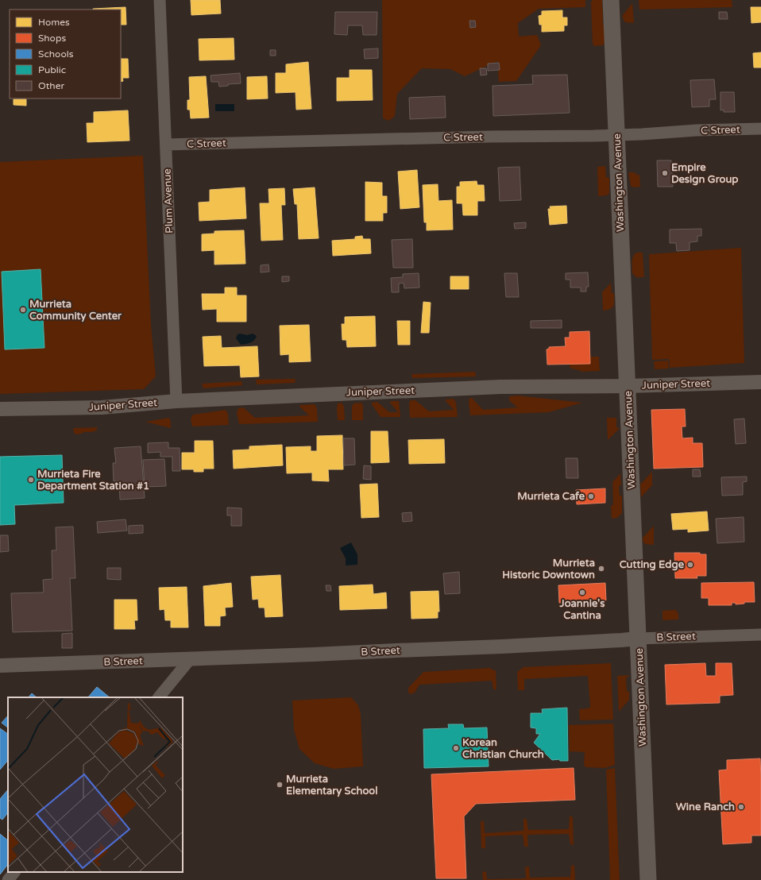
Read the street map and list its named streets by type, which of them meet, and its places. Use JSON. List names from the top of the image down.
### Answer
{
  "streets": {
    "main road": ["Washington Avenue"],
    "street": [
      "C Street",
      "Plum Avenue",
      "Juniper Street",
      "B Street"
    ]
  },
  "crossings": [
    ["C Street", "Washington Avenue"],
    ["C Street", "Plum Avenue"],
    ["Washington Avenue", "Juniper Street"],
    ["Washington Avenue", "B Street"],
    ["Plum Avenue", "Juniper Street"]
  ],
  "places": [
    "Empire Design Group",
    "Murrieta Community Center",
    "Murrieta Fire Department Station #1",
    "Murrieta Cafe",
    "Cutting Edge",
    "Murrieta Historic Downtown",
    "Joannie's Cantina",
    "Korean Christian Church",
    "Murrieta Elementary School",
    "Wine Ranch"
  ],
  "legend": [
    "Homes",
    "Shops",
    "Schools",
    "Public",
    "Other"
  ]
}
